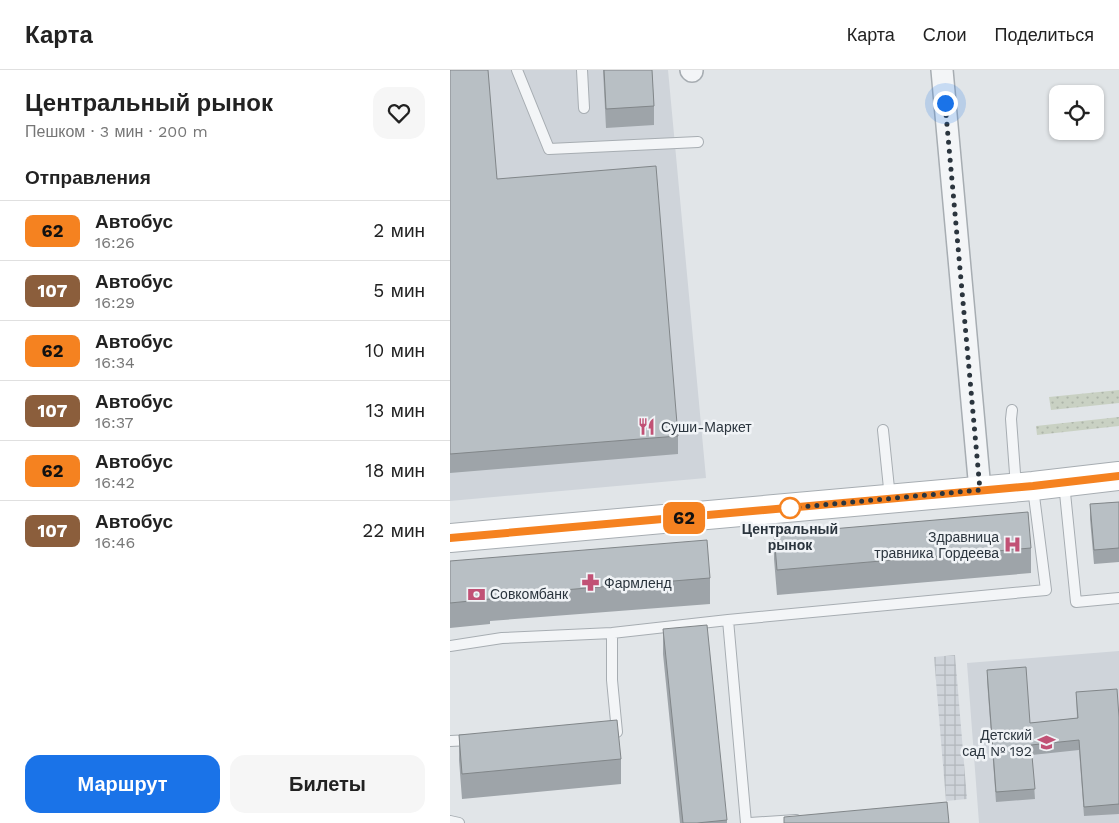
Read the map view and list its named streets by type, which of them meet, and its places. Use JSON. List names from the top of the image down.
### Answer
{
  "places": {
    "restaurant": ["Суши-Маркет"],
    "other": ["Центральный рынок"],
    "hospital": ["Здравница травника Гордеева"],
    "pharmacy": ["Фармленд"],
    "bank": ["Совкомбанк"],
    "school or university": ["Детский сад № 192"]
  },
  "lines": ["bus line 62"],
  "page": {
    "header": "Карта",
    "nav": ["Карта", "Слои", "Поделиться"],
    "heading": [
      ["Центральный рынок", "Пешком · 3 мин · 200 m"],
      "Отправления"
    ],
    "on_map": "62",
    "list": [
      {
        "mark": "62",
        "name": "Автобус",
        "note": "16:26",
        "value": "2 мин"
      },
      {
        "mark": "107",
        "name": "Автобус",
        "note": "16:29",
        "value": "5 мин"
      },
      {
        "mark": "62",
        "name": "Автобус",
        "note": "16:34",
        "value": "10 мин"
      },
      {
        "mark": "107",
        "name": "Автобус",
        "note": "16:37",
        "value": "13 мин"
      },
      {
        "mark": "62",
        "name": "Автобус",
        "note": "16:42",
        "value": "18 мин"
      },
      {
        "mark": "107",
        "name": "Автобус",
        "note": "16:46",
        "value": "22 мин"
      }
    ],
    "buttons": ["Маршрут", "Билеты"]
  }
}
